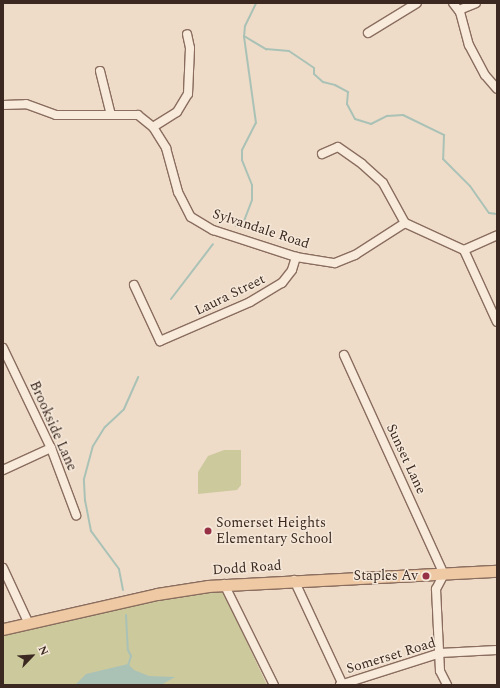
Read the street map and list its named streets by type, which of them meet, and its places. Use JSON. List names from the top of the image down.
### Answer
{
  "streets": {
    "main road": ["Dodd Road"],
    "street": [
      "Sylvandale Road",
      "Laura Street",
      "Brookside Lane",
      "Sunset Lane",
      "Somerset Road"
    ]
  },
  "crossings": [
    ["Sylvandale Road", "Laura Street"],
    ["Sunset Lane", "Dodd Road"]
  ],
  "places": ["Somerset Heights Elementary School", "Staples Av"],
  "north": "top right"
}
